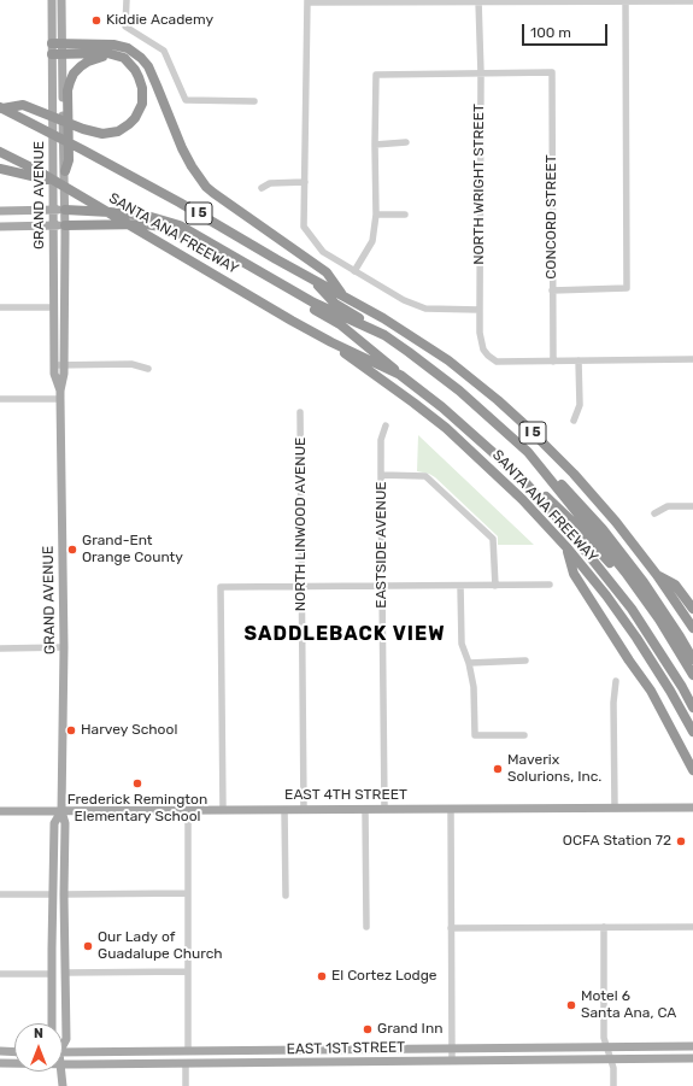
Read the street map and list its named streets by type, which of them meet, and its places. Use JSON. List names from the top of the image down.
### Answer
{
  "streets": {
    "highway": ["I 5", "SANTA ANA FREEWAY"],
    "main road": ["GRAND AVENUE", "EAST 4TH STREET", "EAST 1ST STREET"],
    "street": [
      "NORTH WRIGHT STREET",
      "CONCORD STREET",
      "NORTH LINWOOD AVENUE",
      "EASTSIDE AVENUE"
    ]
  },
  "crossings": [
    ["NORTH WRIGHT STREET", "CONCORD STREET"],
    ["GRAND AVENUE", "EAST 4TH STREET"],
    ["I 5", "SANTA ANA FREEWAY"],
    ["NORTH LINWOOD AVENUE", "EAST 4TH STREET"],
    ["EASTSIDE AVENUE", "EAST 4TH STREET"]
  ],
  "districts": ["SADDLEBACK VIEW"],
  "places": [
    "Kiddie Academy",
    "Grand-Ent Orange County",
    "Harvey School",
    "Maverix Solurions, Inc.",
    "Frederick Remington Elementary School",
    "OCFA Station 72",
    "Our Lady of Guadalupe Church",
    "El Cortez Lodge",
    "Motel 6 Santa Ana, CA",
    "Grand Inn"
  ],
  "scale_bar": "100 m",
  "north": "top"
}
